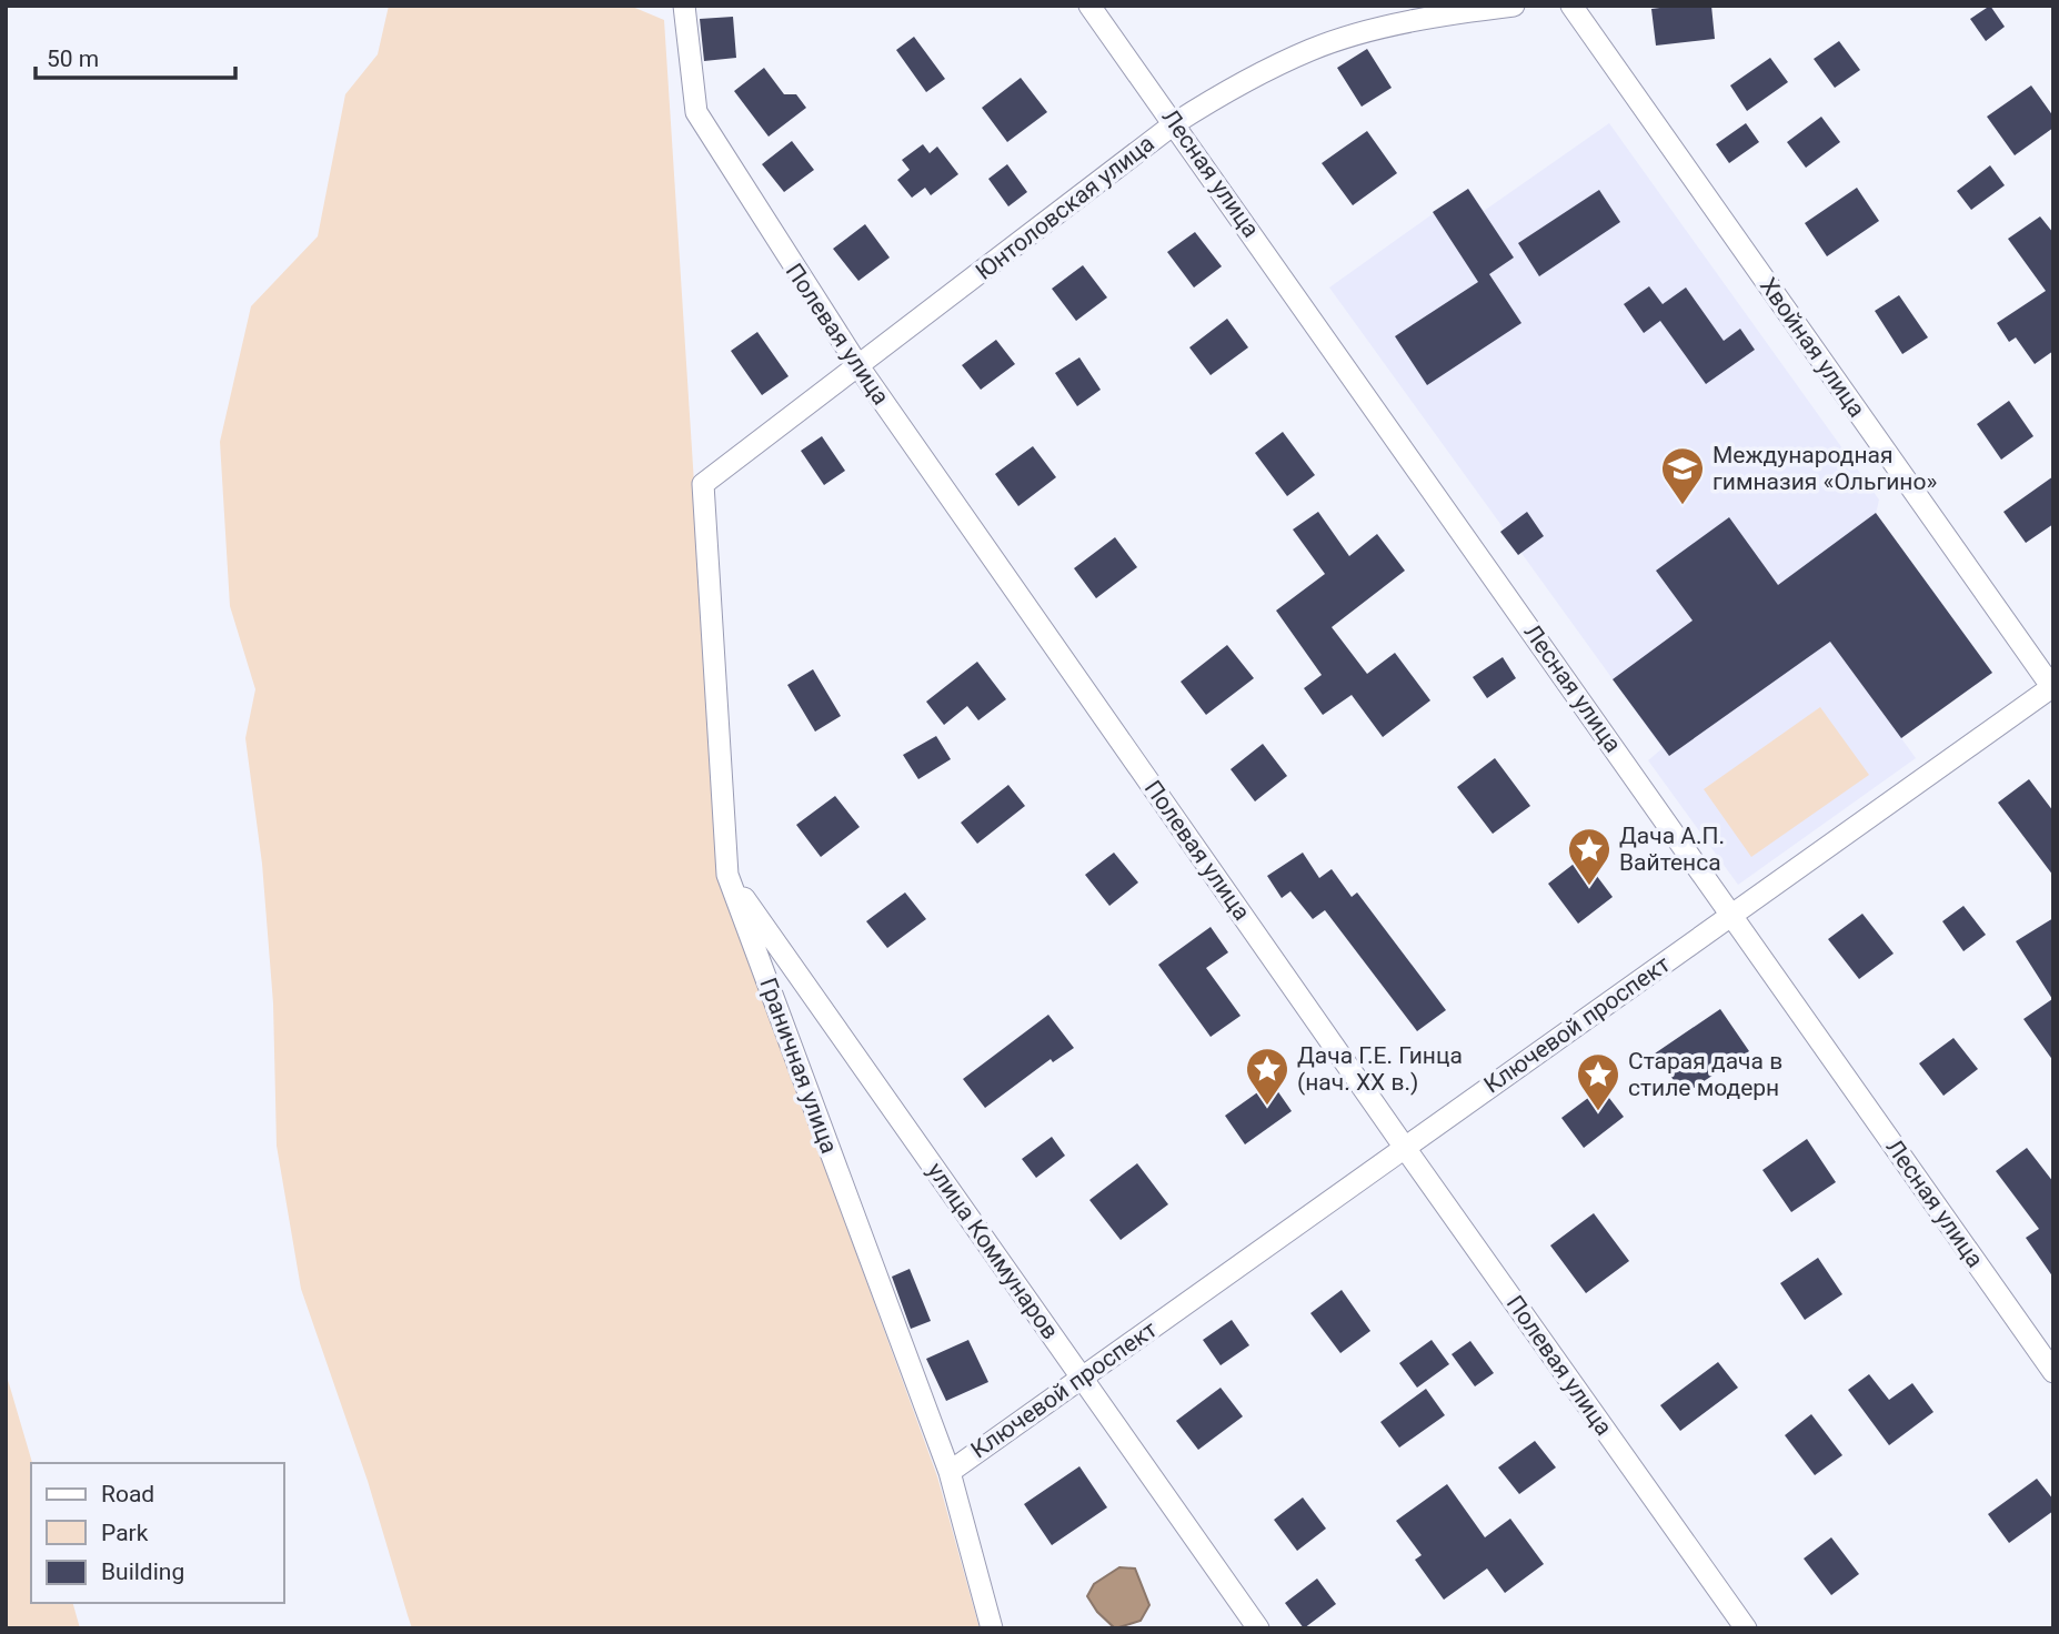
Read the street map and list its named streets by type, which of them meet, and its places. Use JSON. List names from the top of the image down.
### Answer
{
  "streets": {
    "street": [
      "Лесная улица",
      "Юнтоловская улица",
      "Полевая улица",
      "Хвойная улица",
      "Ключевой проспект",
      "Граничная улица",
      "улица Коммунаров"
    ]
  },
  "crossings": [
    ["Лесная улица", "Юнтоловская улица"],
    ["Лесная улица", "Ключевой проспект"],
    ["Юнтоловская улица", "Полевая улица"],
    ["Юнтоловская улица", "Граничная улица"],
    ["Полевая улица", "Ключевой проспект"],
    ["Хвойная улица", "Ключевой проспект"],
    ["Ключевой проспект", "Граничная улица"],
    ["Ключевой проспект", "улица Коммунаров"],
    ["Граничная улица", "улица Коммунаров"]
  ],
  "places": {
    "school or university": ["Международная гимназия «Ольгино»"],
    "place": ["Дача А.П. Вайтенса", "Дача Г.Е. Гинца (нач. XX в.)", "Старая дача в стиле модерн"]
  },
  "legend": ["Road", "Park", "Building"],
  "scale_bar": "50 m"
}
